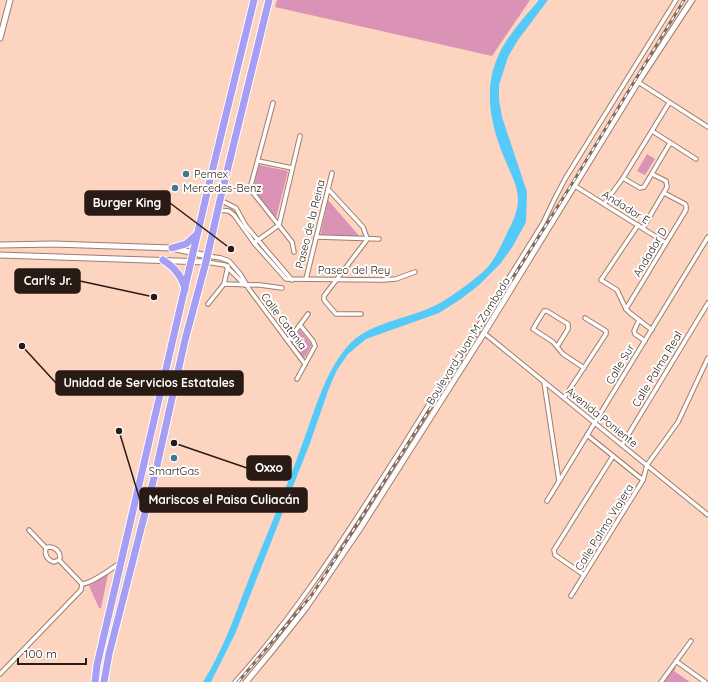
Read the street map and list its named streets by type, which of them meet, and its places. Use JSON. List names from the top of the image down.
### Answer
{
  "streets": {
    "street": [
      "Andador E",
      "Paseo de la Reina",
      "Andador D",
      "Paseo del Rey",
      "Calle Catania",
      "Boulevard Juan M. Zambada",
      "Calle Sur",
      "Calle Palma Real",
      "Avenida Poniente",
      "Calle Palma Viajera"
    ]
  },
  "crossings": [
    ["Andador E", "Andador D"],
    ["Andador E", "Boulevard Juan M. Zambada"],
    ["Paseo de la Reina", "Paseo del Rey"],
    ["Boulevard Juan M. Zambada", "Avenida Poniente"],
    ["Calle Sur", "Avenida Poniente"],
    ["Calle Palma Real", "Avenida Poniente"],
    ["Avenida Poniente", "Calle Palma Viajera"]
  ],
  "places": [
    "Pemex",
    "Mercedes-Benz",
    "Burger King",
    "Carl's Jr.",
    "Unidad de Servicios Estatales",
    "Mariscos el Paisa Culiacán",
    "Oxxo",
    "SmartGas"
  ],
  "scale_bar": "100 m"
}
